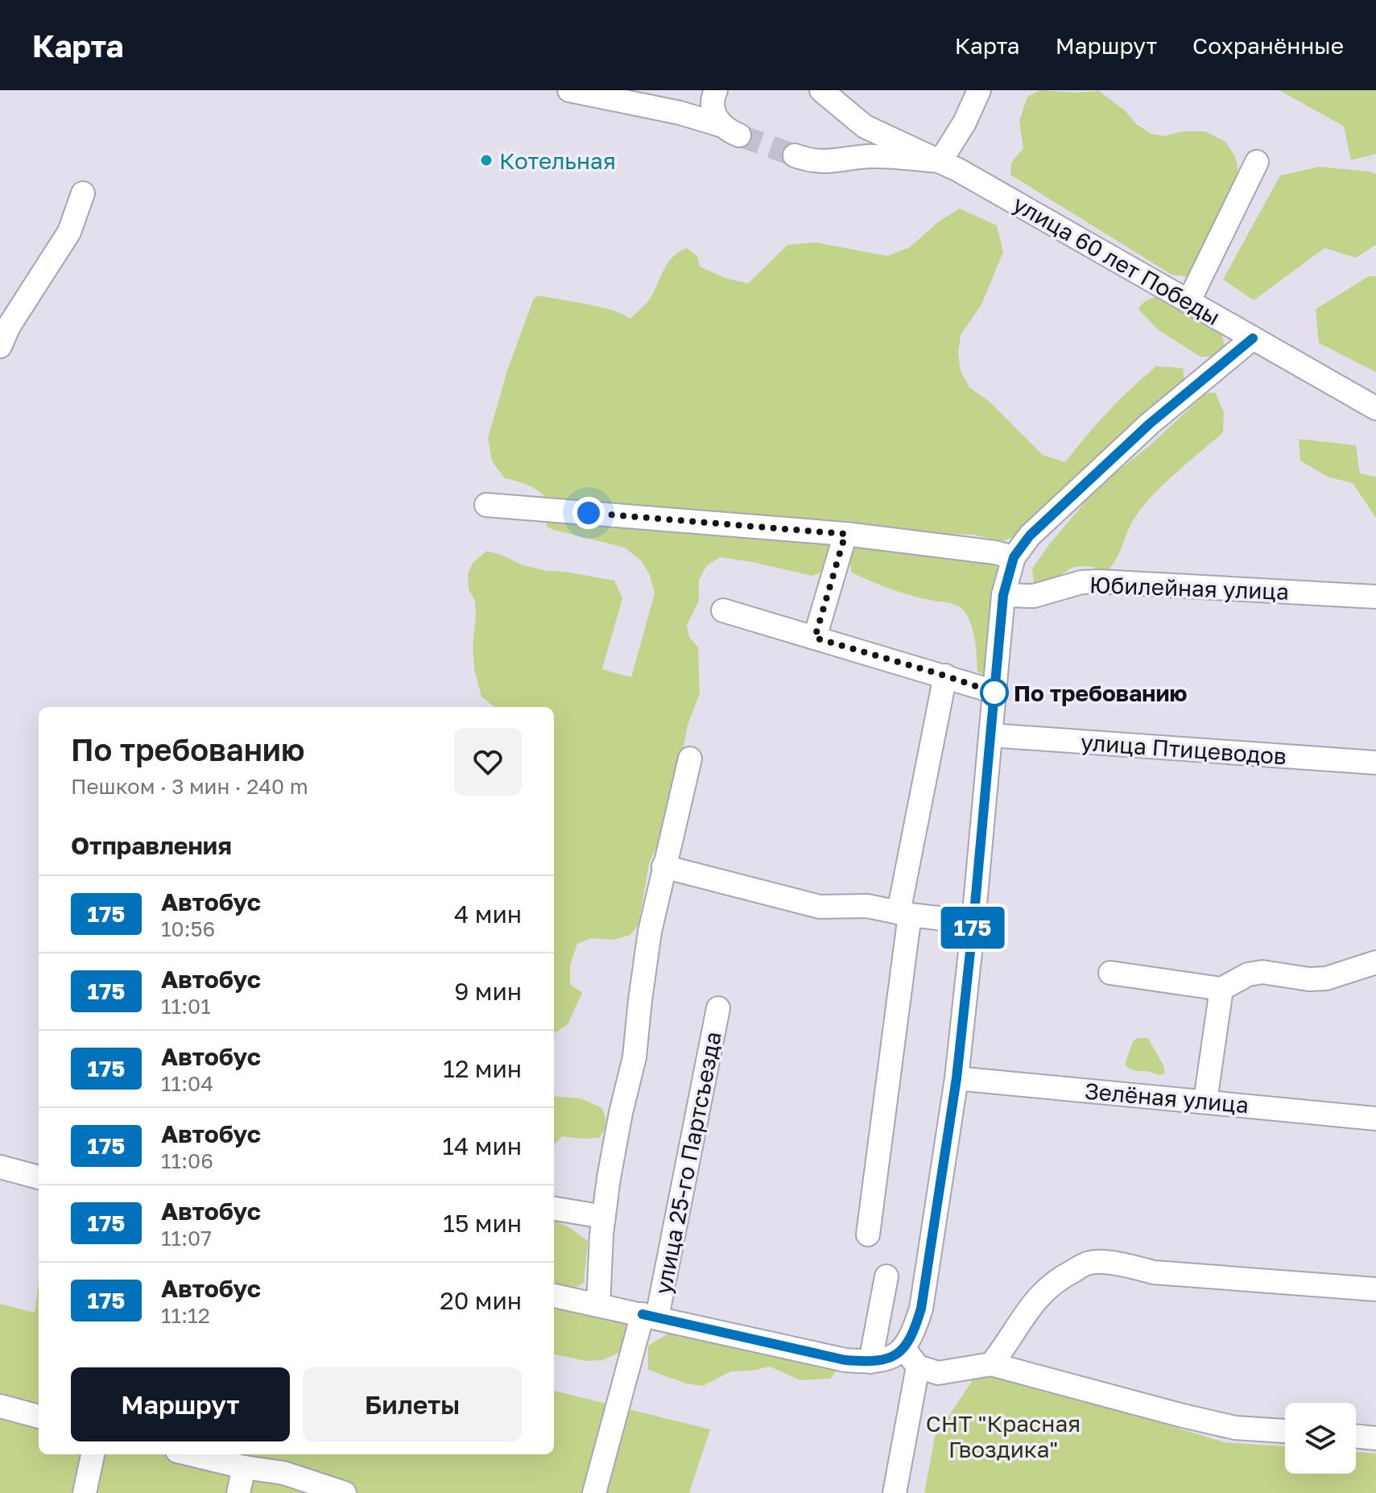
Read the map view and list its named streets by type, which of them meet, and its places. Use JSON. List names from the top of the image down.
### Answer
{
  "streets": {
    "street": [
      "улица 60 лет Победы",
      "Юбилейная улица",
      "улица Птицеводов",
      "Зелёная улица",
      "улица 25-го Партсъезда"
    ]
  },
  "parks": ["СНТ \"Красная Гвоздика\""],
  "places": ["Котельная", "По требованию"],
  "lines": ["bus line 175"],
  "page": {
    "header": "Карта",
    "nav": ["Карта", "Маршрут", "Сохранённые"],
    "on_map": "175",
    "heading": [
      ["По требованию", "Пешком · 3 мин · 240 m"],
      "Отправления"
    ],
    "list": [
      {
        "mark": "175",
        "name": "Автобус",
        "note": "10:56",
        "value": "4 мин"
      },
      {
        "mark": "175",
        "name": "Автобус",
        "note": "11:01",
        "value": "9 мин"
      },
      {
        "mark": "175",
        "name": "Автобус",
        "note": "11:04",
        "value": "12 мин"
      },
      {
        "mark": "175",
        "name": "Автобус",
        "note": "11:06",
        "value": "14 мин"
      },
      {
        "mark": "175",
        "name": "Автобус",
        "note": "11:07",
        "value": "15 мин"
      },
      {
        "mark": "175",
        "name": "Автобус",
        "note": "11:12",
        "value": "20 мин"
      }
    ],
    "buttons": ["Маршрут", "Билеты"]
  }
}
